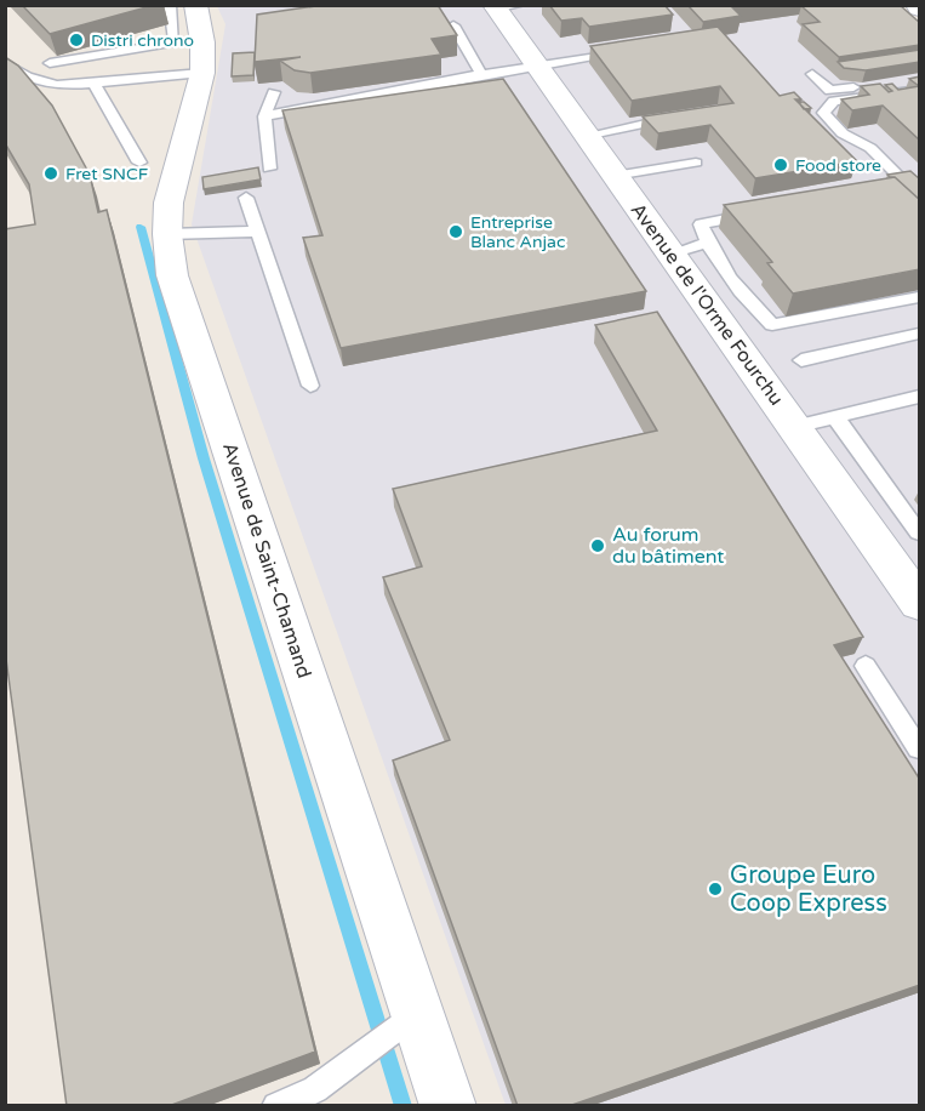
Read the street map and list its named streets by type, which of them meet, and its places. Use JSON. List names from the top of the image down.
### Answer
{
  "streets": {
    "street": ["Avenue de l'Orme Fourchu", "Avenue de Saint-Chamand"]
  },
  "places": [
    "Distri chrono",
    "Food store",
    "Fret SNCF",
    "Entreprise Blanc Anjac",
    "Au forum du bâtiment",
    "Groupe Euro Coop Express"
  ]
}
